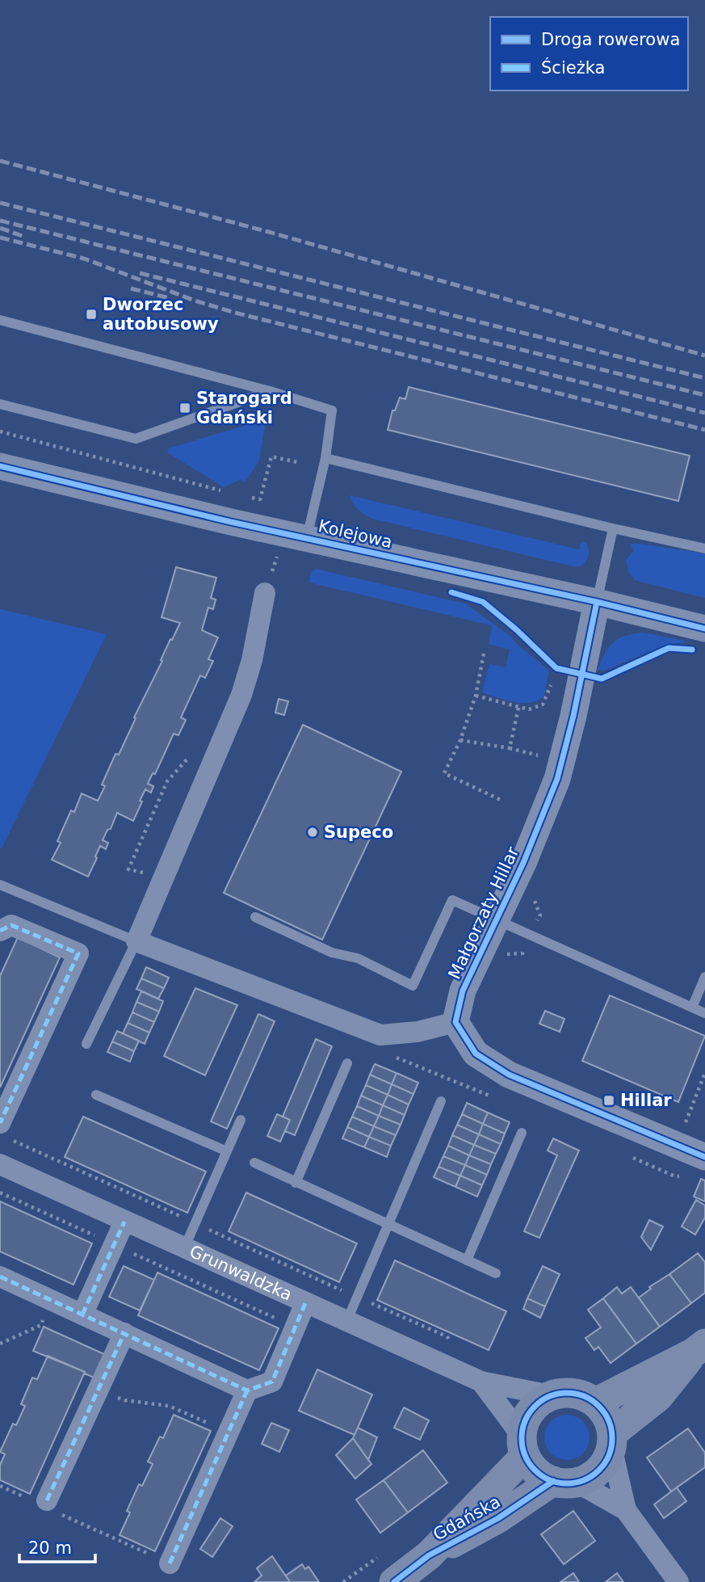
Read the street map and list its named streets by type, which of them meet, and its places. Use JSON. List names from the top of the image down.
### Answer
{
  "streets": {
    "main road": ["Gdańska"],
    "street": ["Kolejowa", "Małgorzaty Hillar", "Grunwaldzka"]
  },
  "crossings": [
    ["Kolejowa", "Małgorzaty Hillar"],
    ["Grunwaldzka", "Gdańska"]
  ],
  "places": {
    "transit": ["Dworzec autobusowy", "Starogard Gdański", "Hillar"],
    "other": ["Supeco"]
  },
  "legend": ["Droga rowerowa", "Ścieżka"],
  "scale_bar": "20 m"
}
